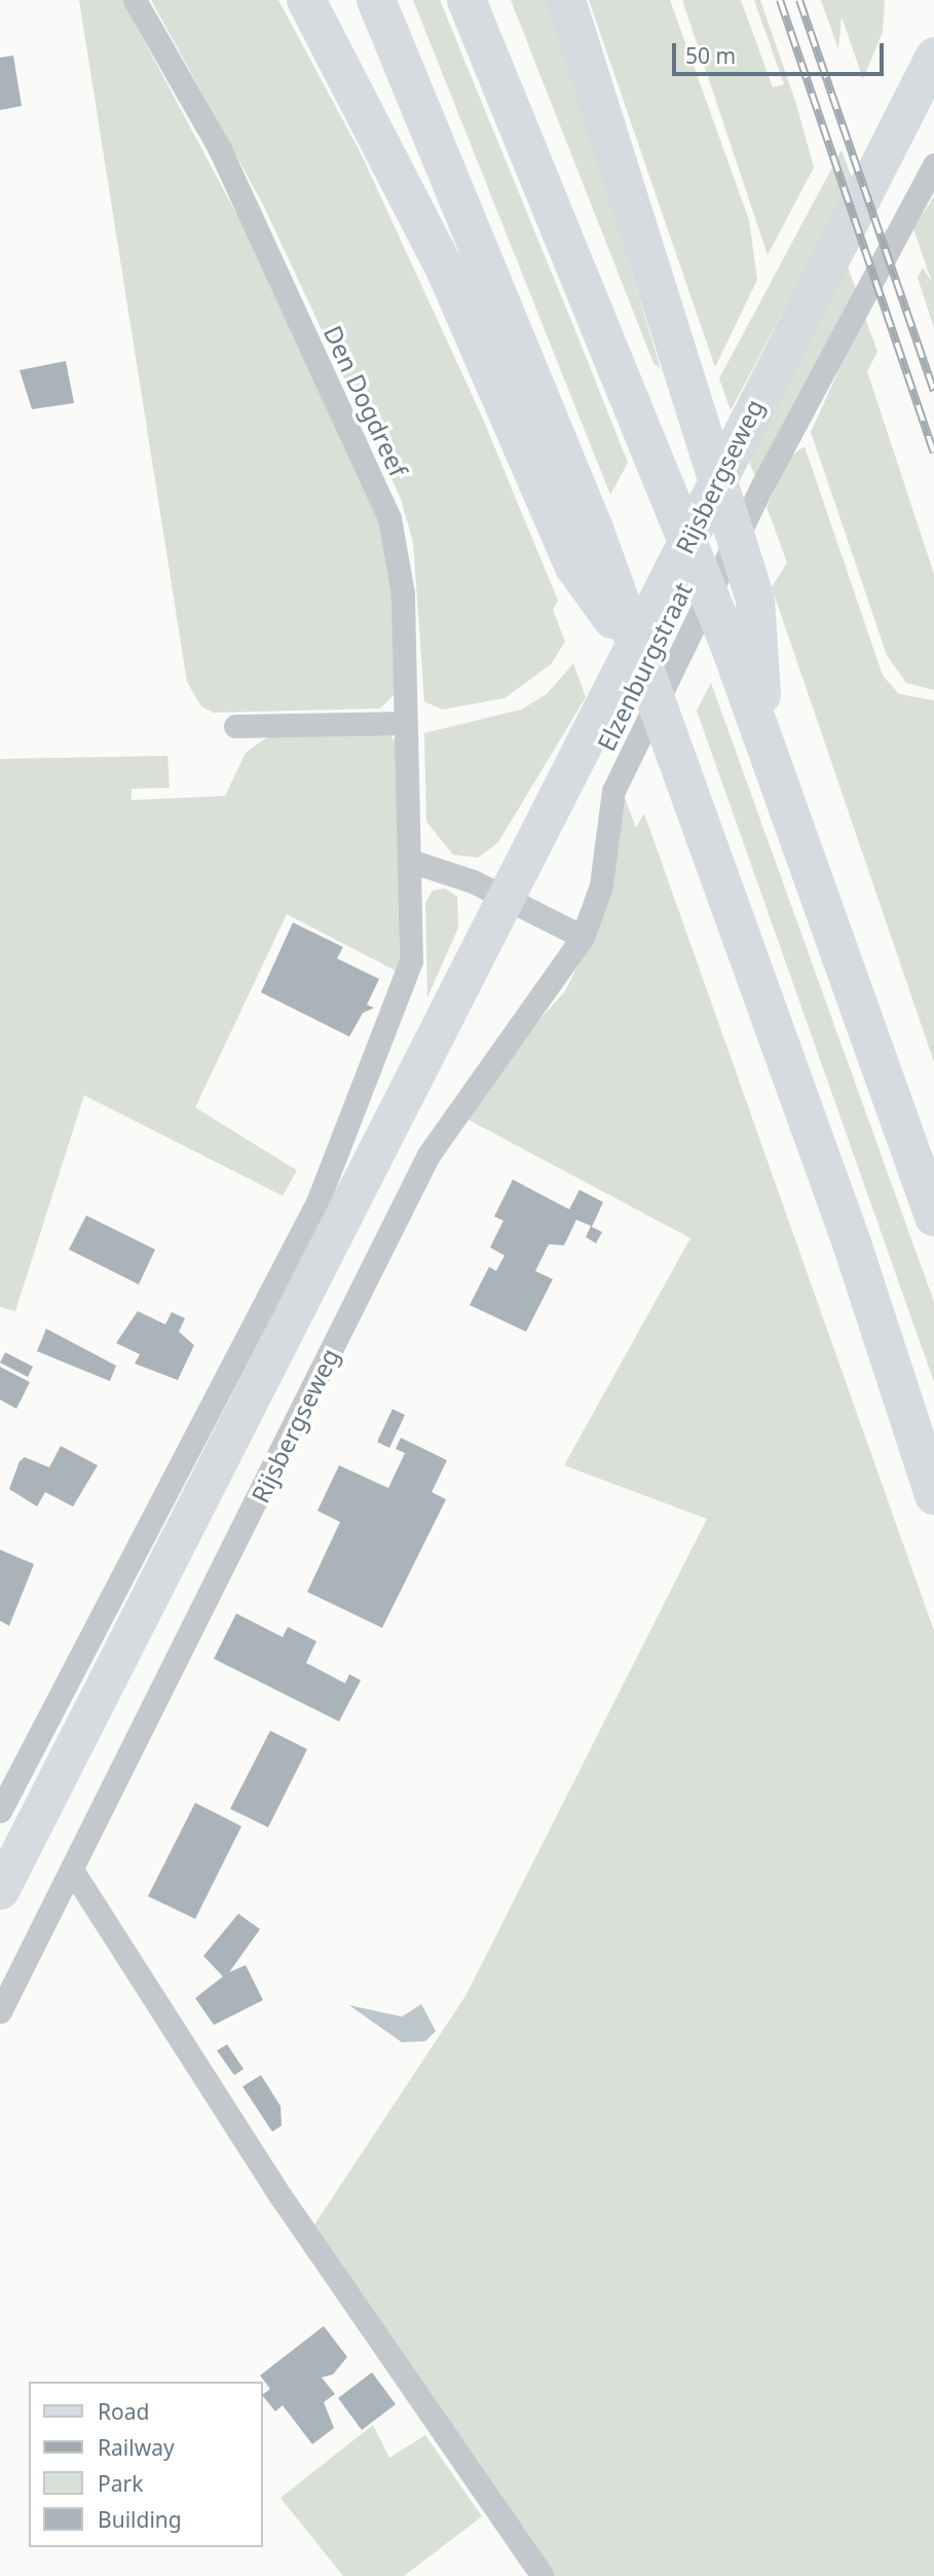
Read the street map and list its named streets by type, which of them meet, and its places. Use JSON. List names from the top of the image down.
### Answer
{
  "streets": {
    "main road": ["Rijsbergseweg"],
    "street": ["Den Dogdreef", "Elzenburgstraat"]
  },
  "crossings": [
    ["Rijsbergseweg", "Elzenburgstraat"]
  ],
  "legend": [
    "Road",
    "Railway",
    "Park",
    "Building"
  ],
  "scale_bar": "50 m"
}
